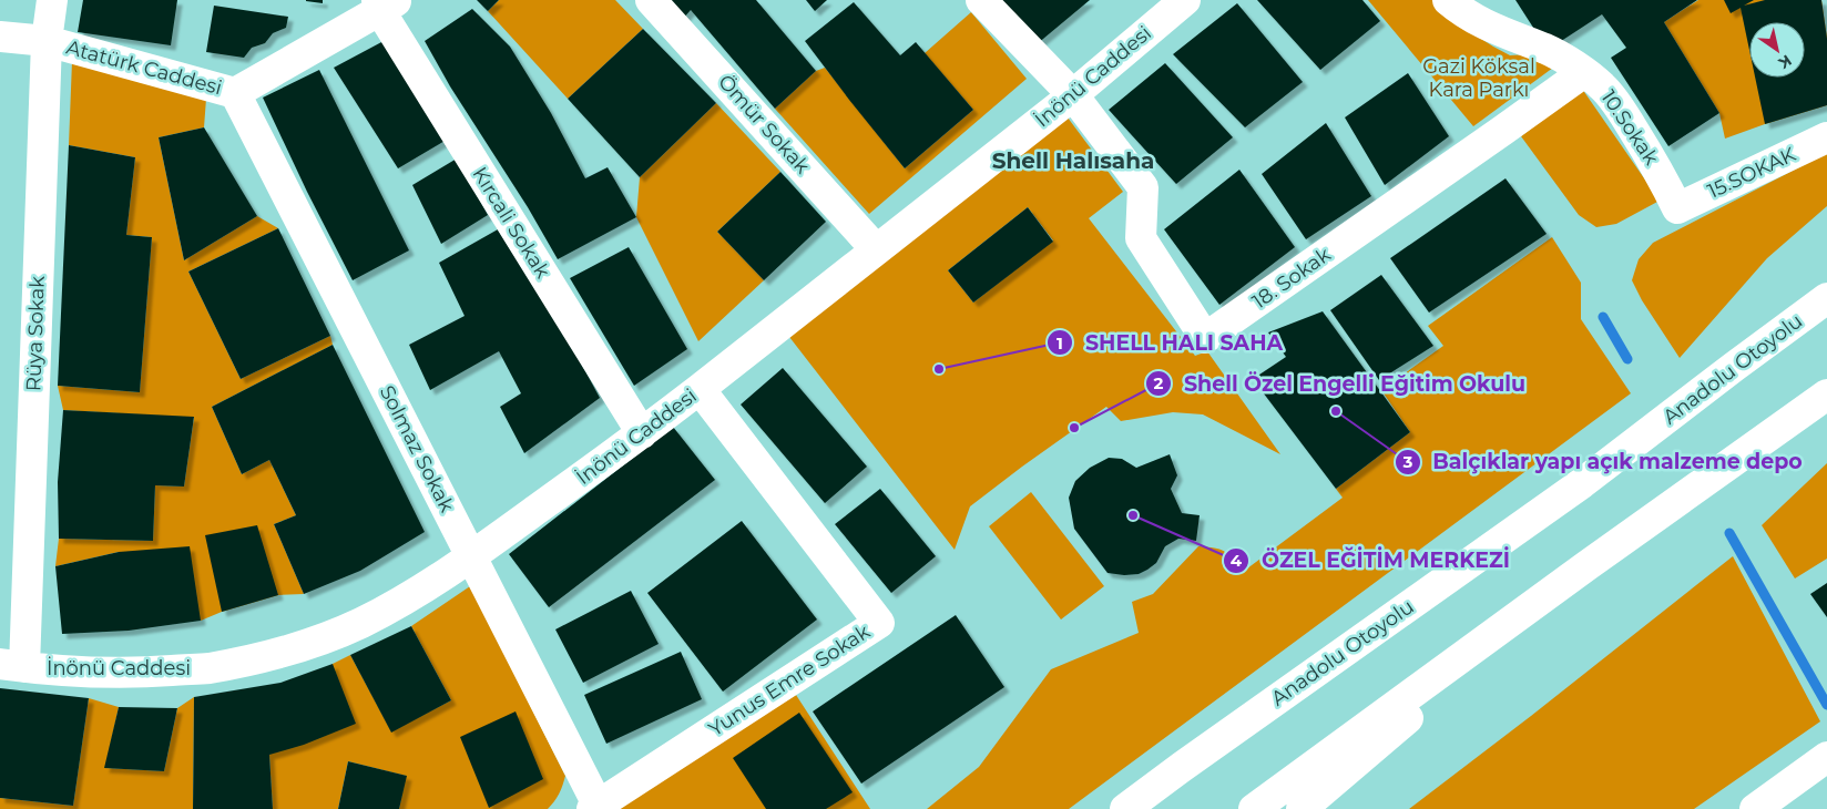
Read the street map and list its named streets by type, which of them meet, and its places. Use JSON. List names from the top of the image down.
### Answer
{
  "streets": {
    "main road": [
      "Atatürk Caddesi",
      "İnönü Caddesi",
      "Ömür Sokak",
      "10.Sokak",
      "15.SOKAK",
      "Kırcali Sokak",
      "18. Sokak",
      "Rüya Sokak",
      "Anadolu Otoyolu",
      "Solmaz Sokak",
      "Yunus Emre Sokak"
    ]
  },
  "crossings": [
    ["Atatürk Caddesi", "Kırcali Sokak"],
    ["Atatürk Caddesi", "Rüya Sokak"],
    ["Atatürk Caddesi", "Solmaz Sokak"],
    ["İnönü Caddesi", "Ömür Sokak"],
    ["İnönü Caddesi", "Kırcali Sokak"],
    ["İnönü Caddesi", "18. Sokak"],
    ["İnönü Caddesi", "Rüya Sokak"],
    ["İnönü Caddesi", "Solmaz Sokak"],
    ["İnönü Caddesi", "Yunus Emre Sokak"],
    ["10.Sokak", "15.SOKAK"],
    ["10.Sokak", "18. Sokak"],
    ["Solmaz Sokak", "Yunus Emre Sokak"]
  ],
  "districts": ["Shell Halısaha"],
  "parks": ["Gazi Köksal Kara Parkı"],
  "places": [
    "SHELL HALI SAHA",
    "Balçıklar yapı açık malzeme depo",
    "Shell Özel Engelli Eğitim Okulu",
    "ÖZEL EĞİTİM MERKEZİ"
  ],
  "north": "bottom right"
}
